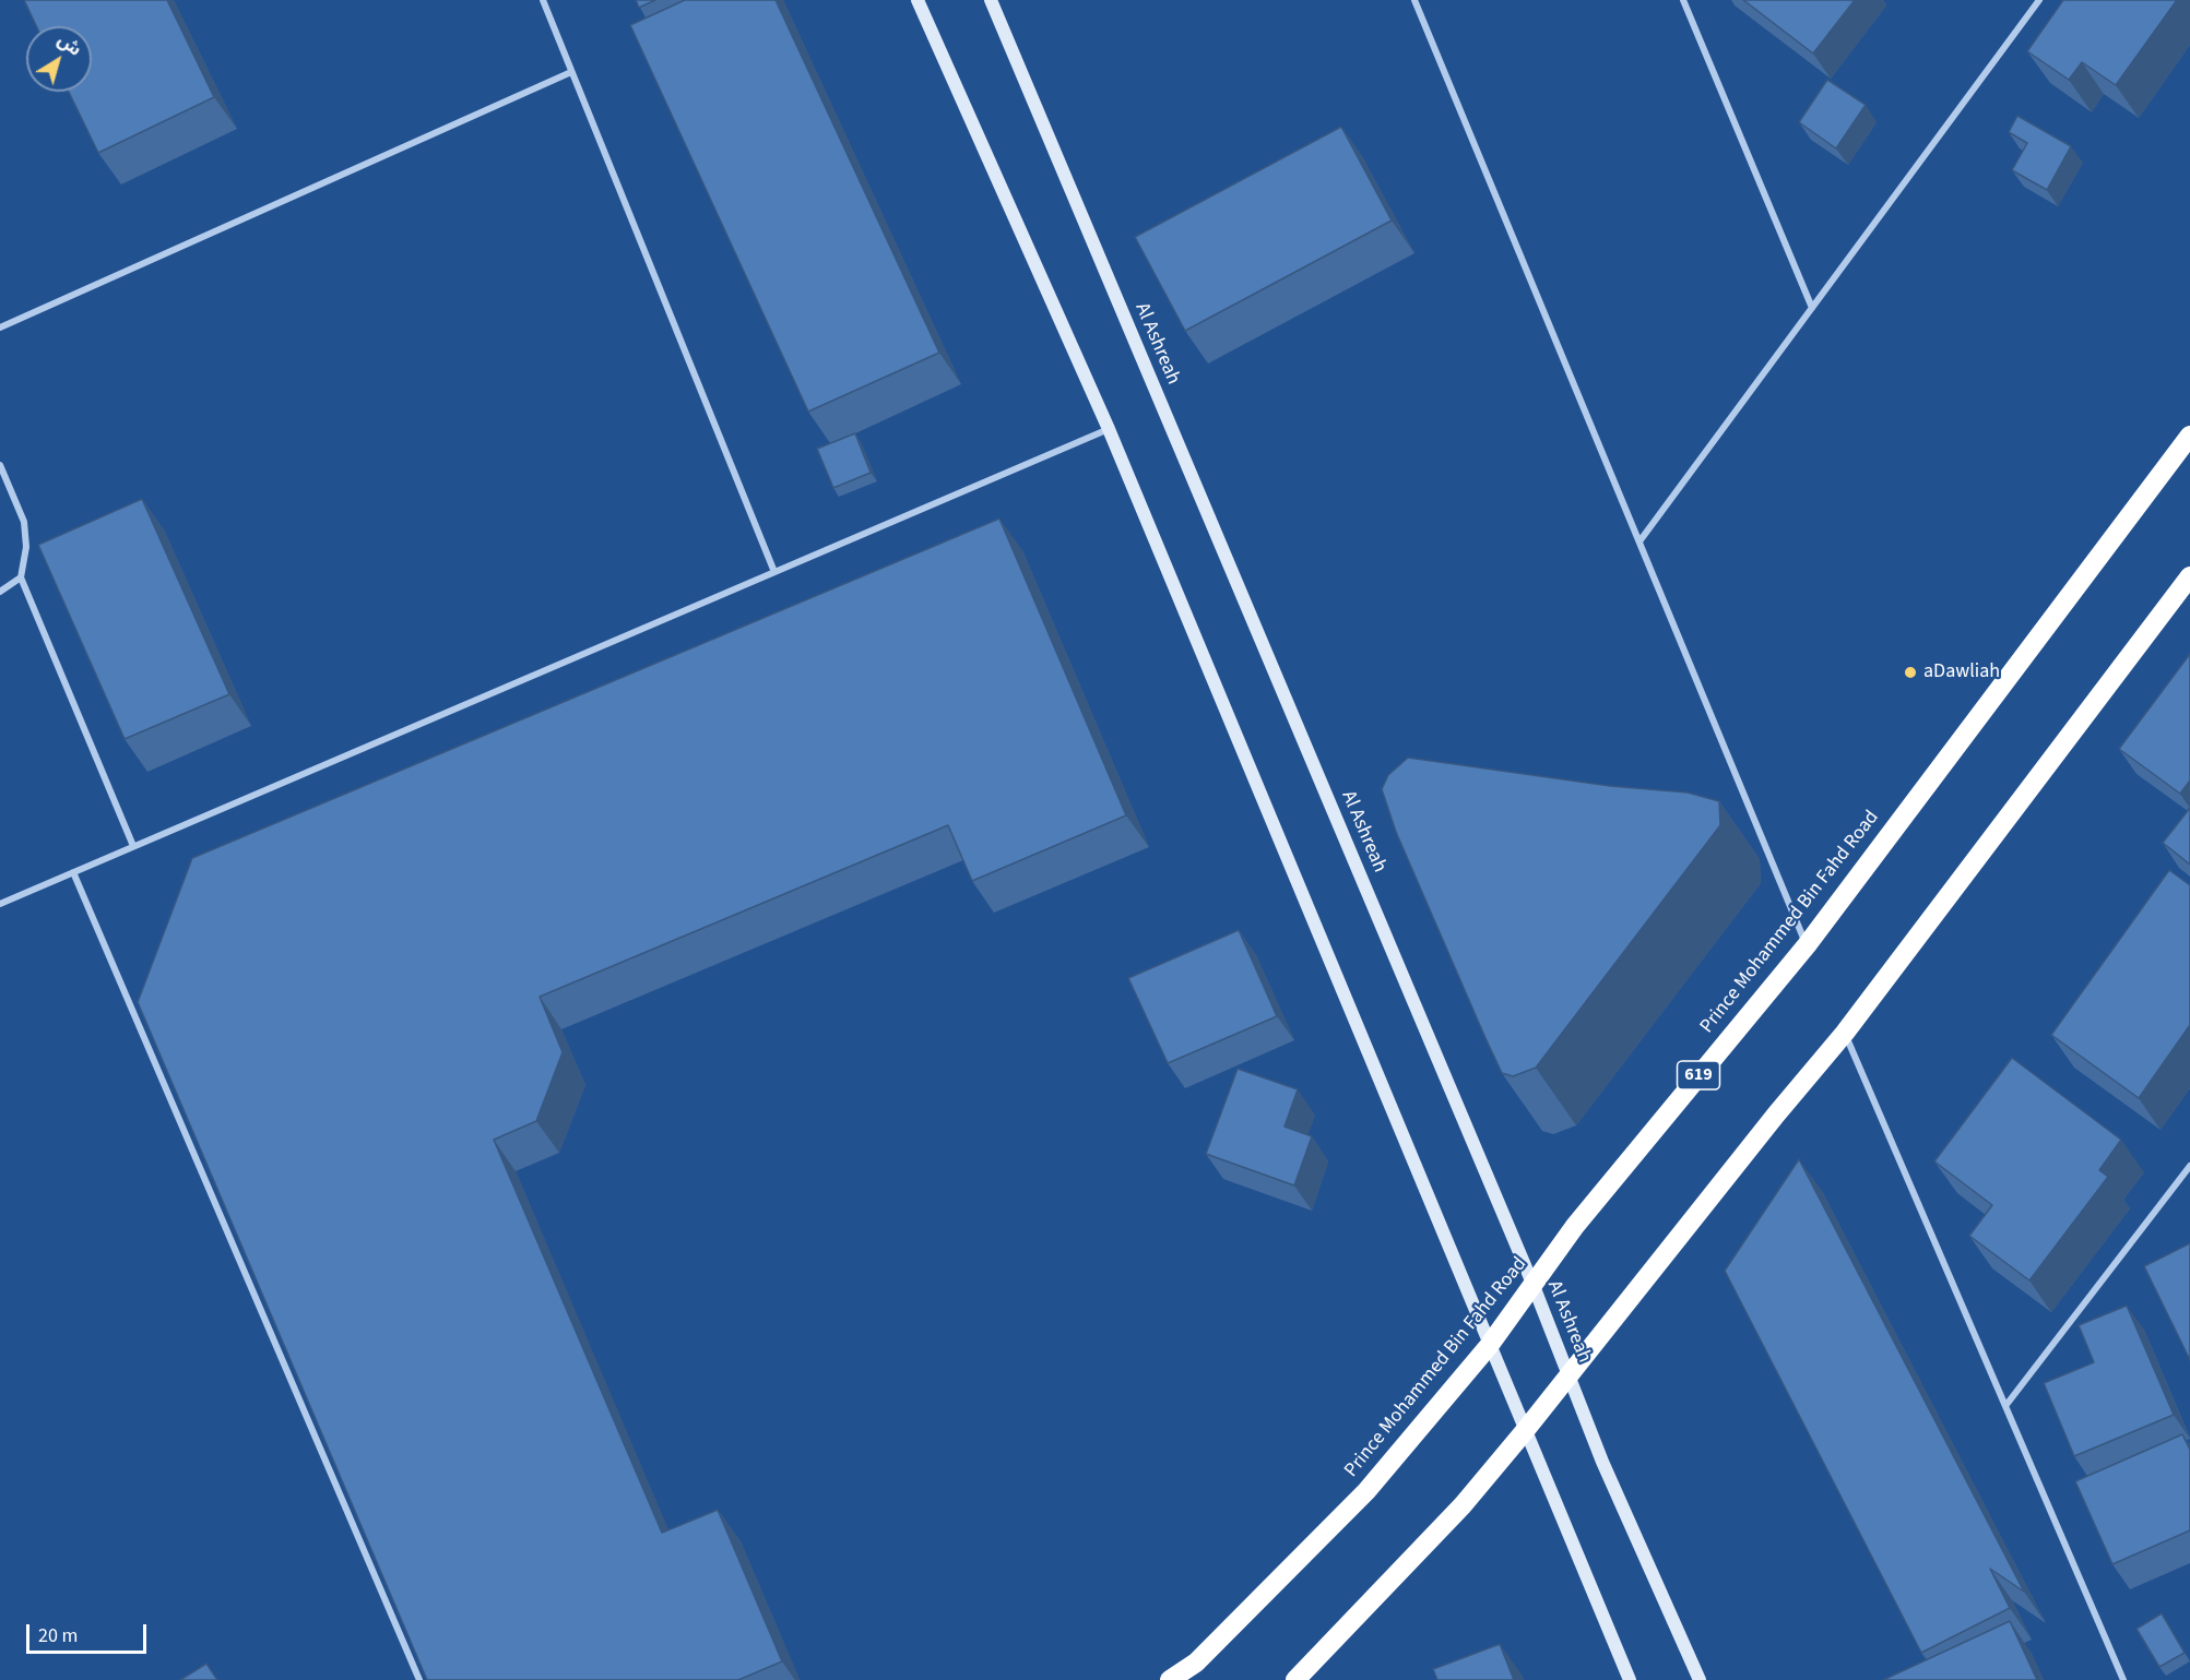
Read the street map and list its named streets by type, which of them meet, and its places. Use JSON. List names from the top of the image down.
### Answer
{
  "streets": {
    "highway": ["Prince Mohammed Bin Fahd Road", "619"],
    "street": ["Al Ashreah"]
  },
  "crossings": [
    ["Al Ashreah", "Prince Mohammed Bin Fahd Road"]
  ],
  "places": ["aDawliah"],
  "scale_bar": "20 m",
  "north": "top right"
}
